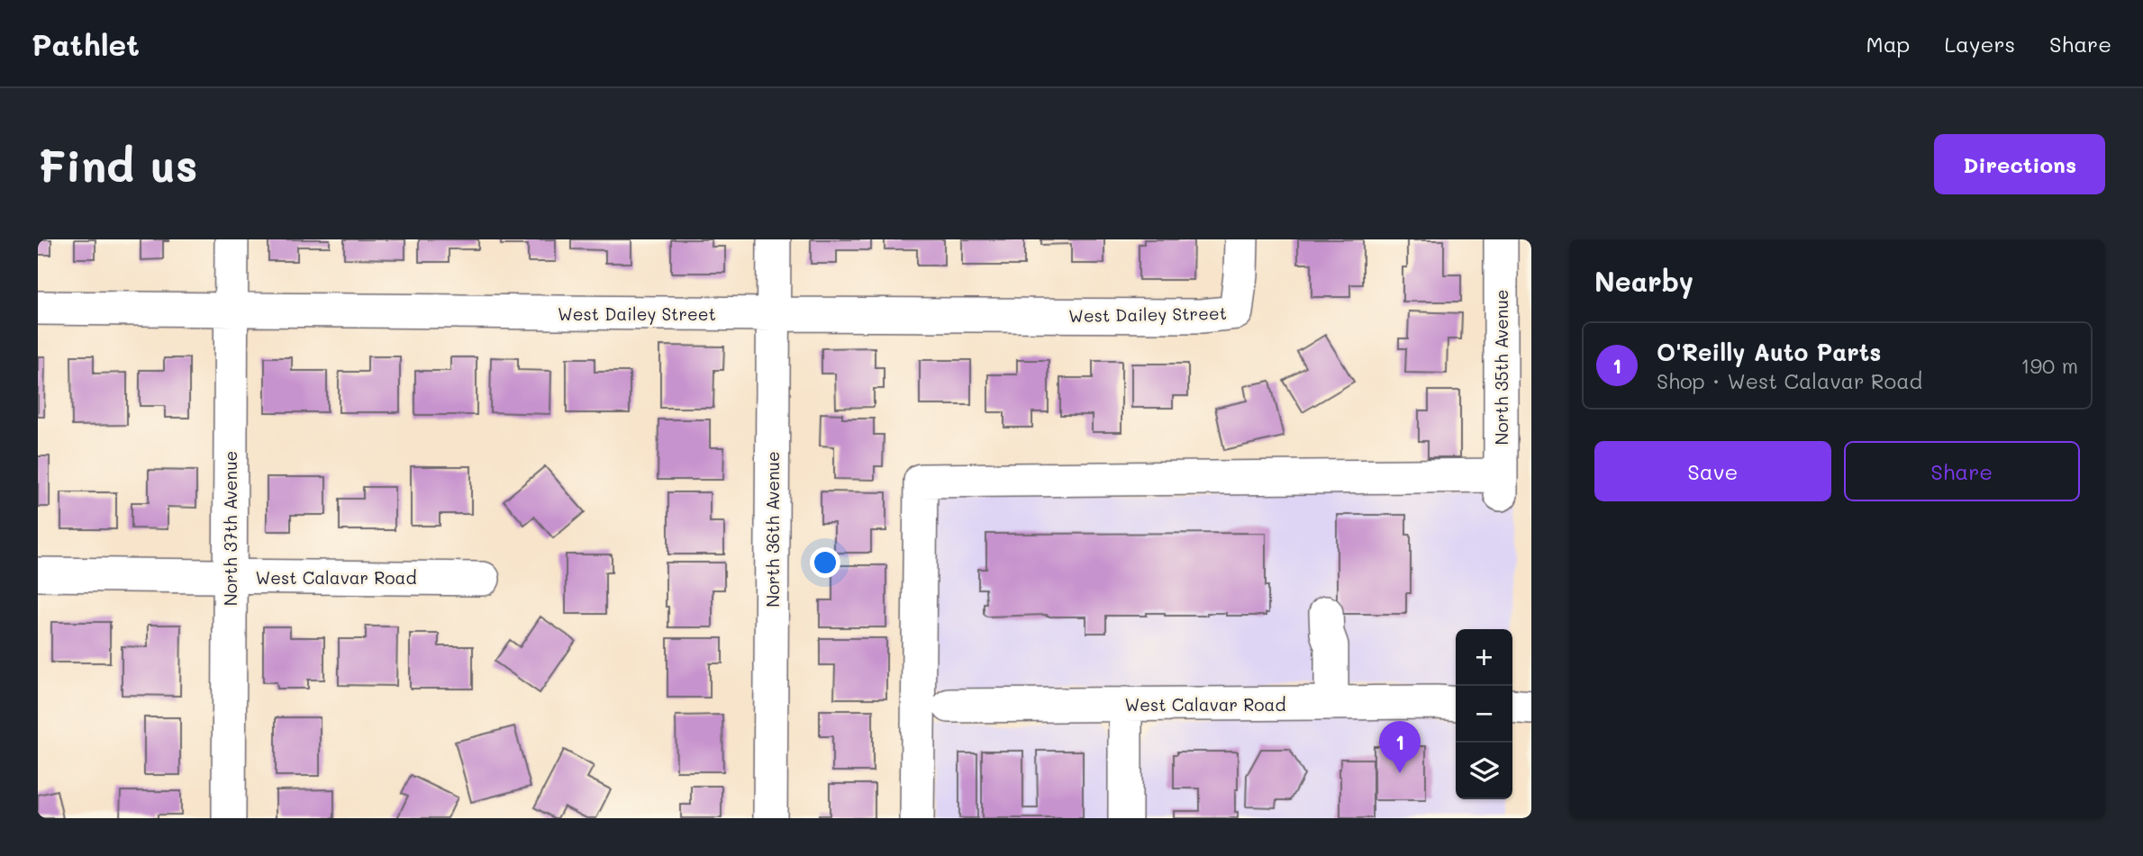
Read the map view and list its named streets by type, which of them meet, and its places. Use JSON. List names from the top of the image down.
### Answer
{
  "streets": {
    "street": [
      "West Dailey Street",
      "North 35th Avenue",
      "North 37th Avenue",
      "North 36th Avenue",
      "West Calavar Road"
    ]
  },
  "crossings": [
    ["West Dailey Street", "North 37th Avenue"],
    ["West Dailey Street", "North 36th Avenue"],
    ["North 37th Avenue", "West Calavar Road"]
  ],
  "page": {
    "header": "Pathlet",
    "nav": ["Map", "Layers", "Share"],
    "buttons": [
      "Directions",
      ["Save", "Share"]
    ],
    "title": "Find us",
    "heading": "Nearby",
    "list": [
      {
        "mark": "1",
        "name": "O'Reilly Auto Parts",
        "note": "Shop · West Calavar Road",
        "value": "190 m"
      }
    ],
    "map_buttons": ["+", "−"],
    "pins": "1"
  }
}
